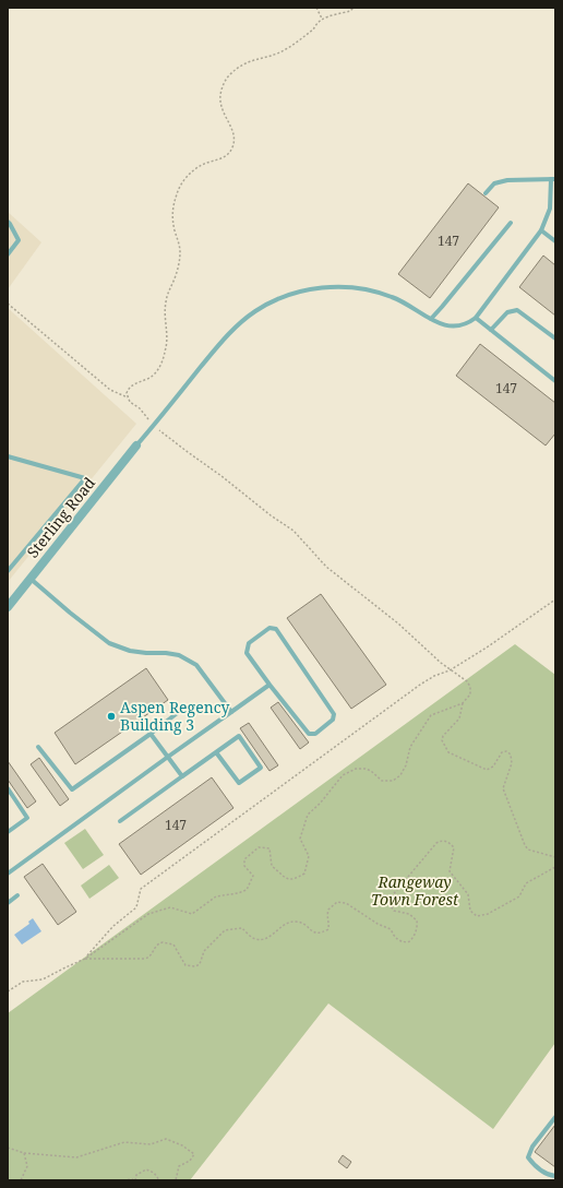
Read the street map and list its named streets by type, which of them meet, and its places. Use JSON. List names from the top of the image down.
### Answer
{
  "streets": {
    "street": ["Sterling Road"]
  },
  "parks": ["Rangeway Town Forest"],
  "places": ["Aspen Regency Building 3"],
  "house_numbers": ["147", "147", "147"]
}
